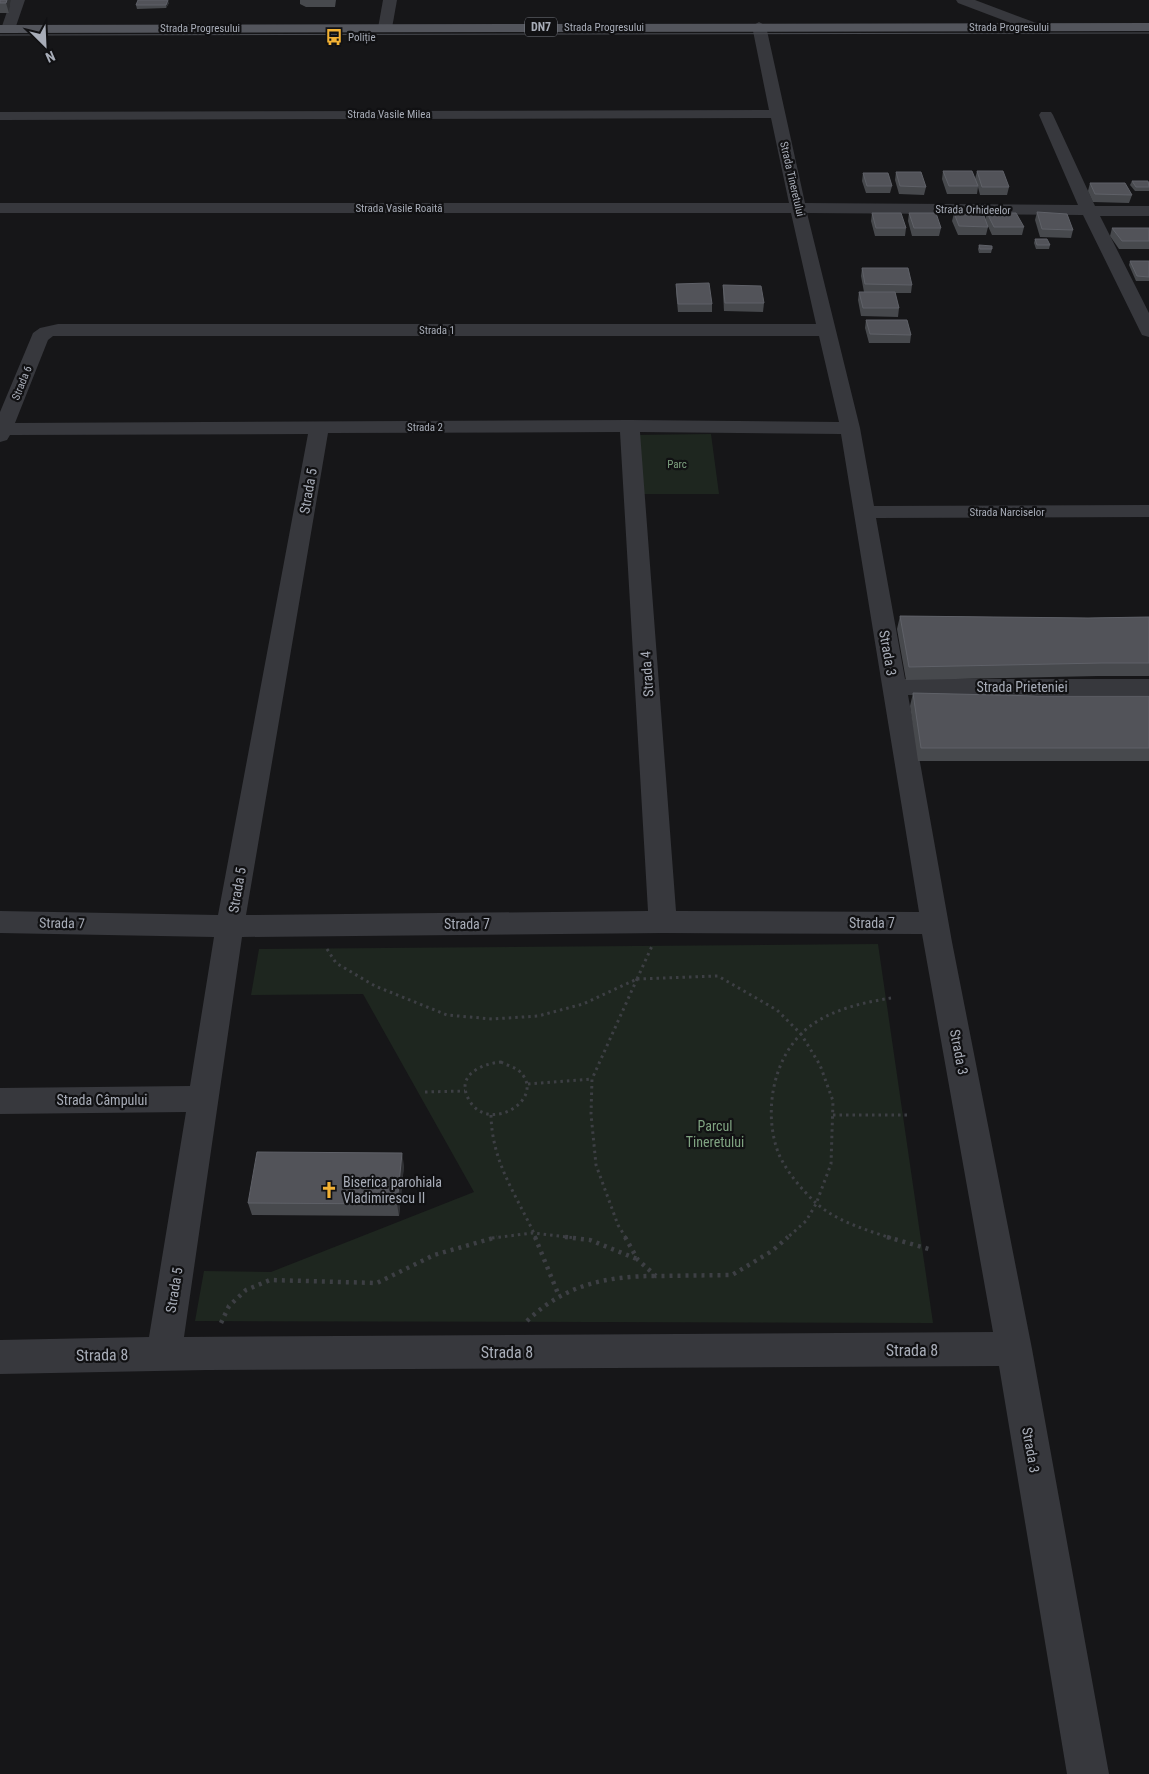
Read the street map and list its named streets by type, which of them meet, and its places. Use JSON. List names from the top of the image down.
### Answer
{
  "streets": {
    "main road": ["DN7", "Strada Progresului"],
    "street": [
      "Strada Vasile Milea",
      "Strada Tineretului",
      "Strada Vasile Roaită",
      "Strada Orhideelor",
      "Strada 1",
      "Strada 6",
      "Strada 2",
      "Strada 5",
      "Strada Narciselor",
      "Strada 3",
      "Strada 4",
      "Strada Prieteniei",
      "Strada 7",
      "Strada Câmpului",
      "Strada 8"
    ]
  },
  "crossings": [
    ["Strada Progresului", "Strada Tineretului"],
    ["Strada Vasile Milea", "Strada Tineretului"],
    ["Strada Tineretului", "Strada Vasile Roaită"],
    ["Strada Tineretului", "Strada Orhideelor"],
    ["Strada Tineretului", "Strada 1"],
    ["Strada Tineretului", "Strada 3"],
    ["Strada Vasile Roaită", "Strada Orhideelor"],
    ["Strada 1", "Strada 6"],
    ["Strada 1", "Strada 3"],
    ["Strada 6", "Strada 2"],
    ["Strada 2", "Strada 5"],
    ["Strada 2", "Strada 3"],
    ["Strada 2", "Strada 4"],
    ["Strada 5", "Strada 7"],
    ["Strada 5", "Strada Câmpului"],
    ["Strada 5", "Strada 8"],
    ["Strada Narciselor", "Strada 3"],
    ["Strada 3", "Strada Prieteniei"],
    ["Strada 3", "Strada 7"],
    ["Strada 3", "Strada 8"],
    ["Strada 4", "Strada 7"]
  ],
  "parks": ["Parc", "Parcul Tineretului"],
  "places": {
    "bus stop": ["Poliție"],
    "church": ["Biserica parohiala Vladimirescu II"]
  },
  "north": "bottom right"
}
